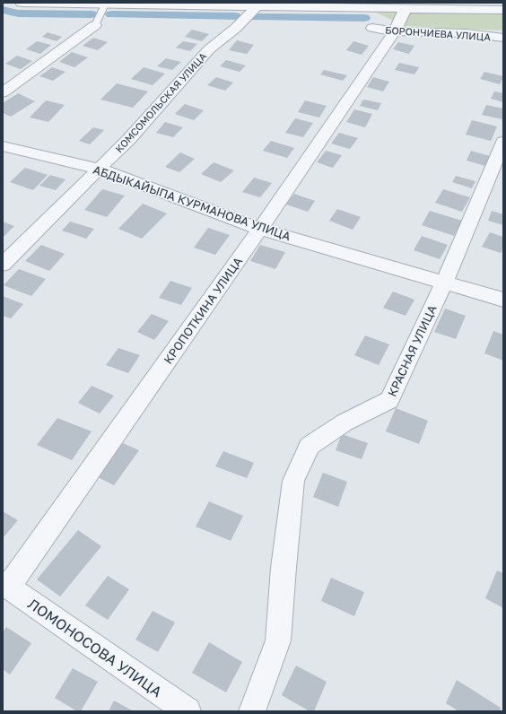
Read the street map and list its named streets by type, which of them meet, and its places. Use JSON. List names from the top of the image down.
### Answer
{
  "streets": {
    "street": [
      "БОРОНЧИЕВА УЛИЦА",
      "КОМСОМОЛЬСКАЯ УЛИЦА",
      "АБДЫКАЙЫПА КУРМАНОВА УЛИЦА",
      "КРОПОТКИНА УЛИЦА",
      "КРАСНАЯ УЛИЦА",
      "ЛОМОНОСОВА УЛИЦА"
    ]
  },
  "crossings": [
    ["БОРОНЧИЕВА УЛИЦА", "КОМСОМОЛЬСКАЯ УЛИЦА"],
    ["БОРОНЧИЕВА УЛИЦА", "КРОПОТКИНА УЛИЦА"],
    ["КОМСОМОЛЬСКАЯ УЛИЦА", "АБДЫКАЙЫПА КУРМАНОВА УЛИЦА"],
    ["АБДЫКАЙЫПА КУРМАНОВА УЛИЦА", "КРОПОТКИНА УЛИЦА"],
    ["АБДЫКАЙЫПА КУРМАНОВА УЛИЦА", "КРАСНАЯ УЛИЦА"],
    ["КРОПОТКИНА УЛИЦА", "ЛОМОНОСОВА УЛИЦА"]
  ]
}
